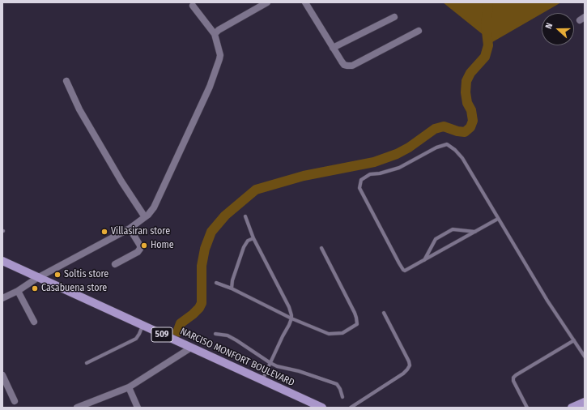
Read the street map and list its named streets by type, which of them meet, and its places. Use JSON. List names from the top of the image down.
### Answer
{
  "streets": {
    "main road": ["509", "NARCISO MONFORT BOULEVARD"]
  },
  "places": [
    "Villasiran store",
    "Home",
    "Soltis store",
    "Casabuena store"
  ],
  "north": "left"
}
